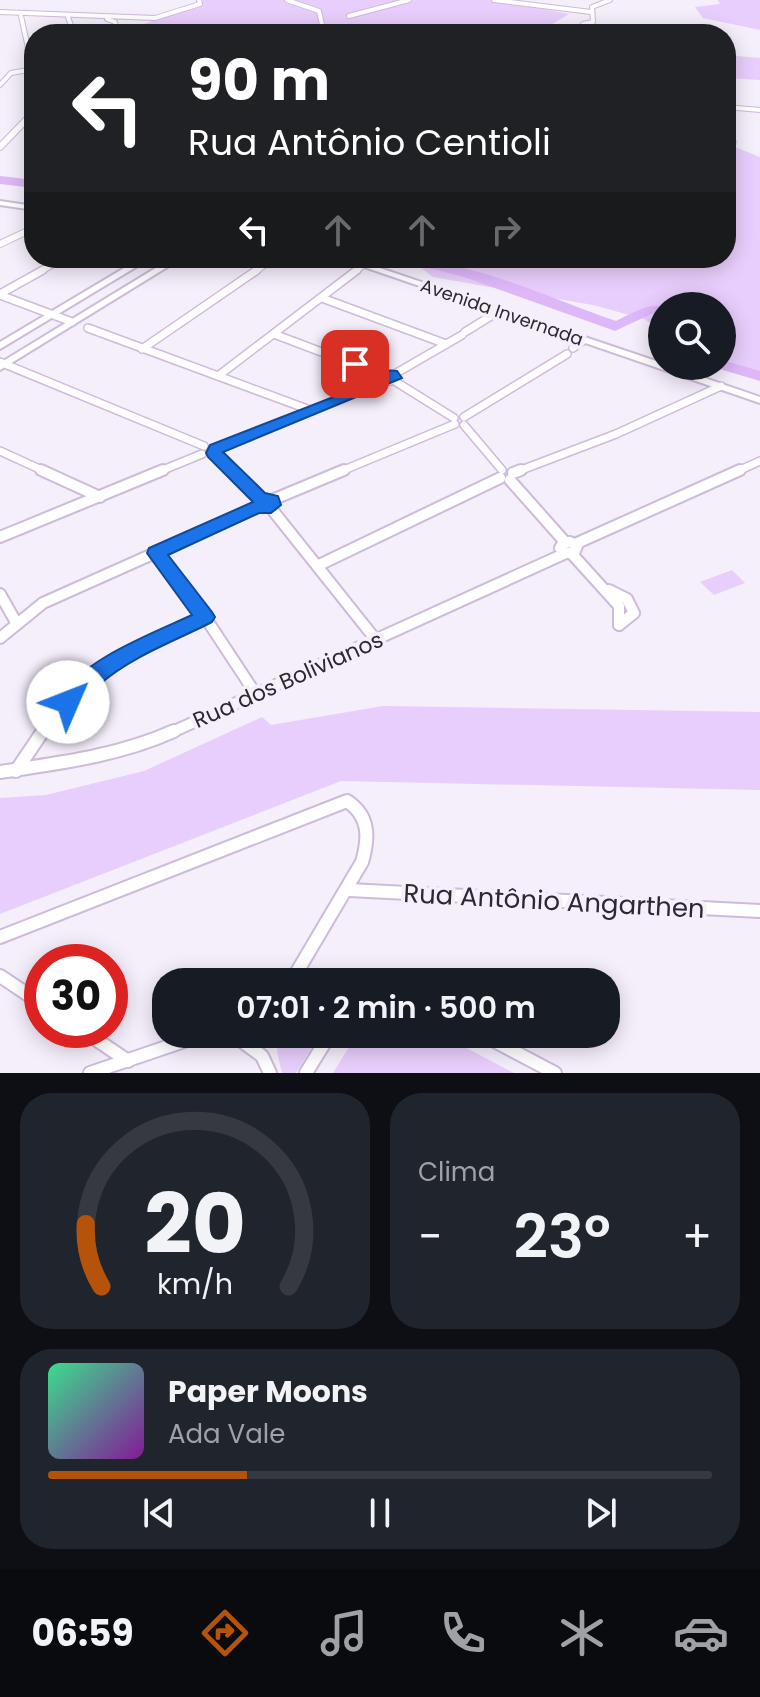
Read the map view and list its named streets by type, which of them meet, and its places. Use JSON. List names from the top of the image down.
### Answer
{
  "streets": {
    "main road": ["Avenida Invernada"],
    "street": ["Rua dos Bolivianos", "Rua Antônio Angarthen"]
  },
  "page": {
    "turn": ["90 m", "Rua Antônio Centioli"],
    "limit": "30",
    "trip": "07:01 · 2 min · 500 m",
    "tile": "Clima",
    "heat": ["−", "23°", "+"],
    "song": ["Paper Moons", "Ada Vale"],
    "tabs": "06:59",
    "gauge": ["20", "km/h"]
  }
}
